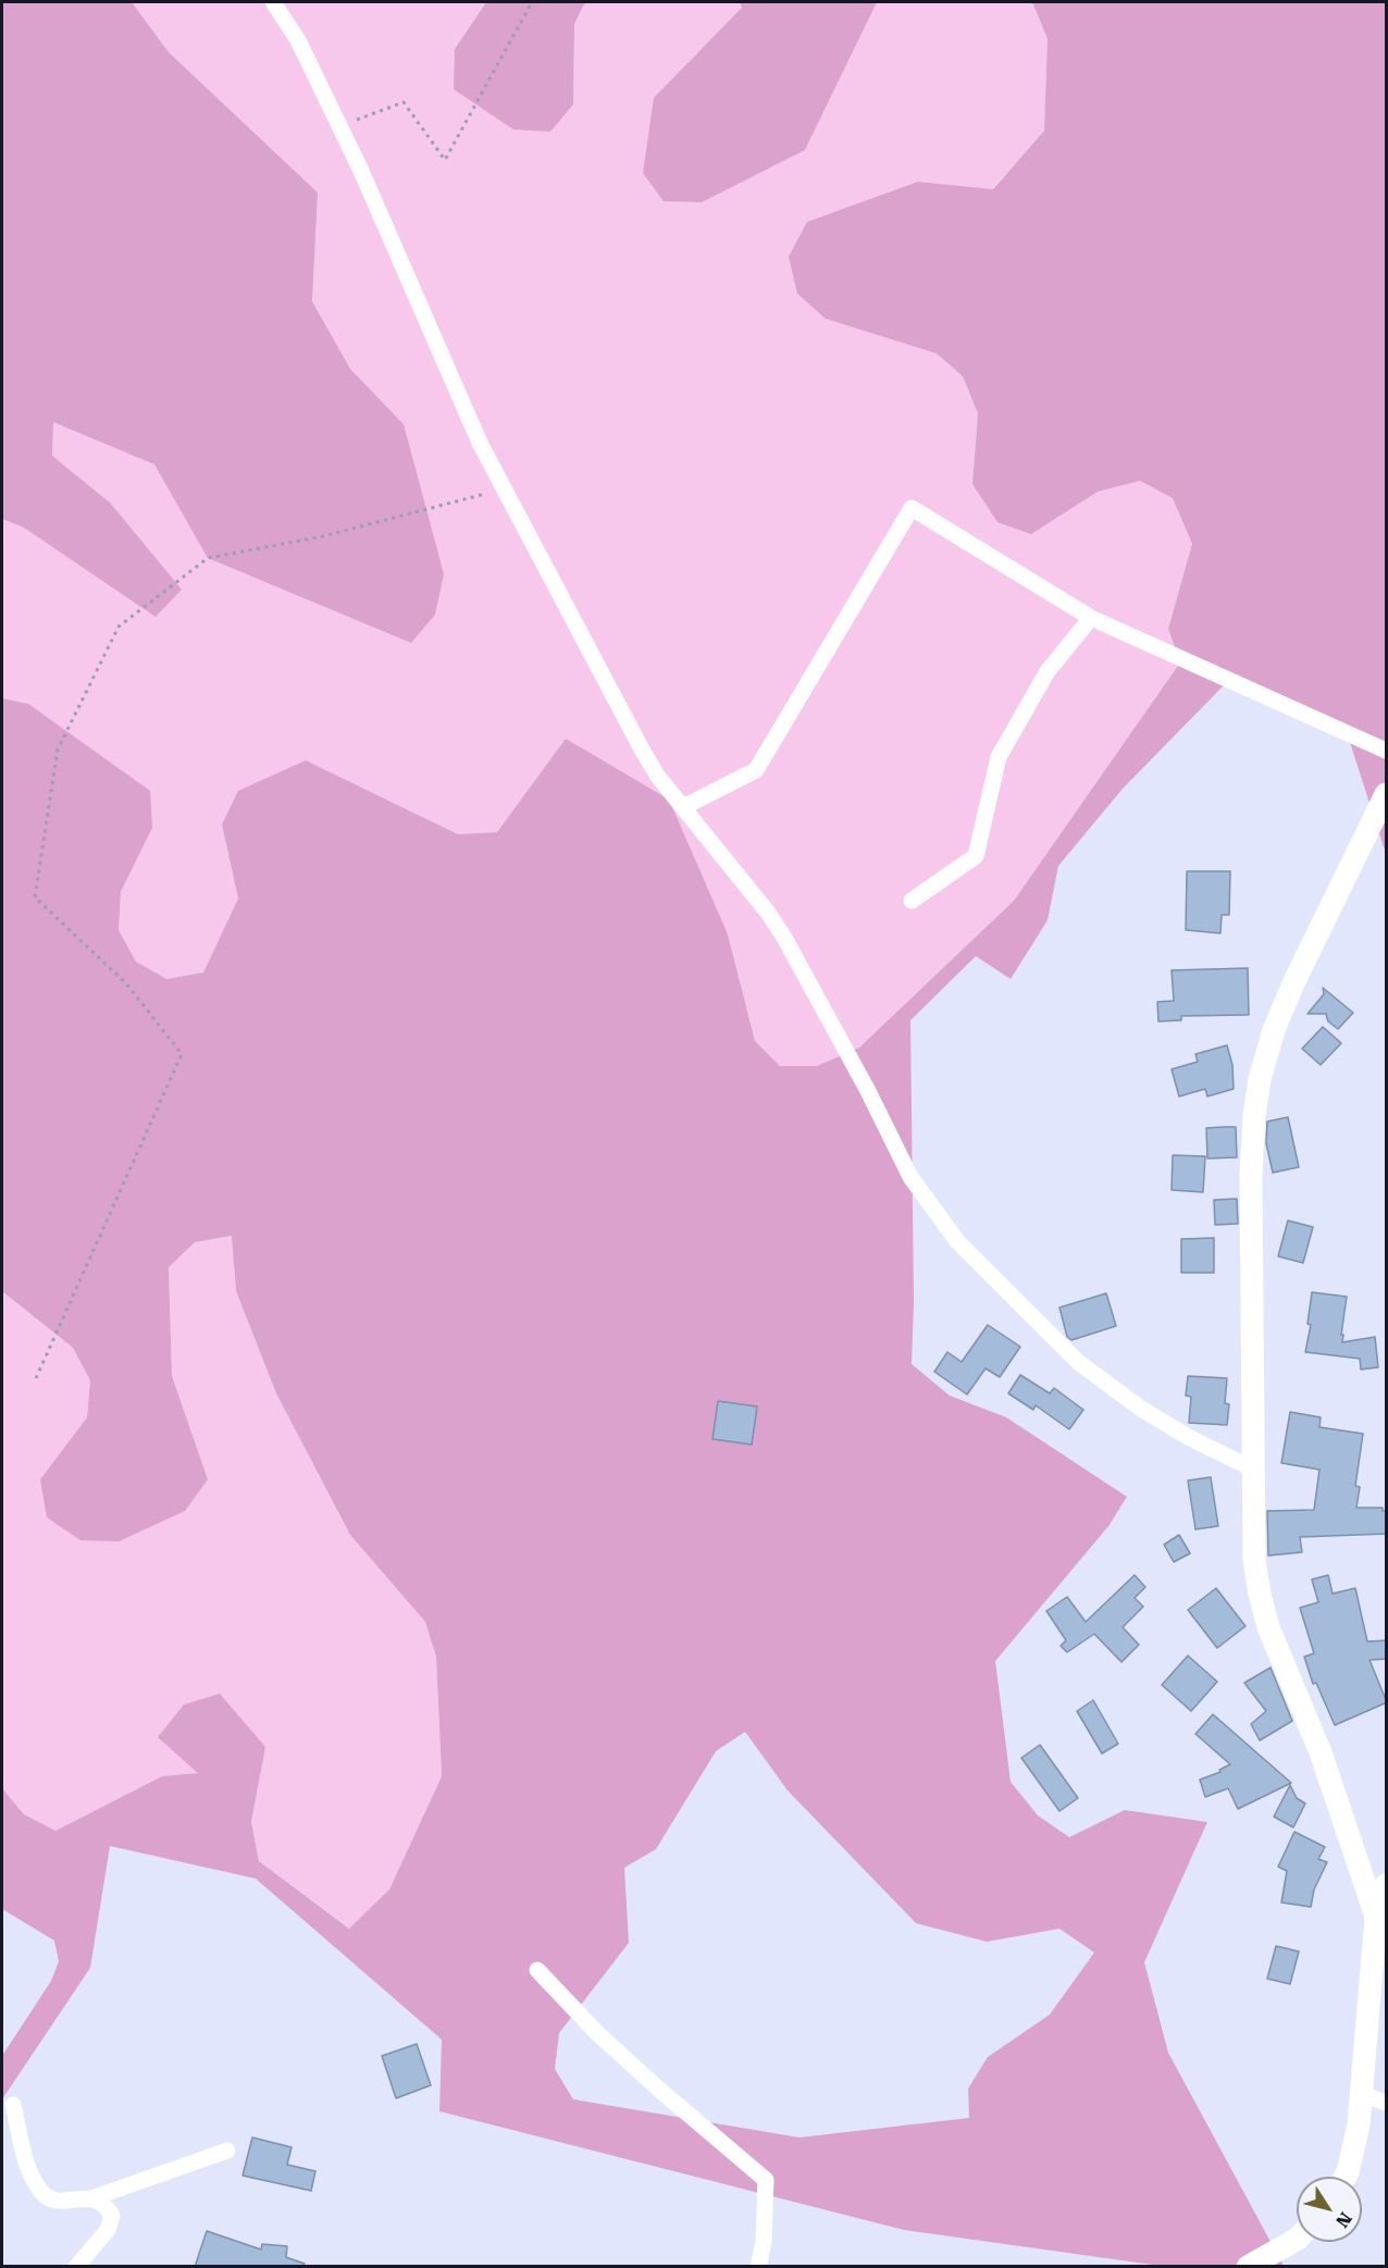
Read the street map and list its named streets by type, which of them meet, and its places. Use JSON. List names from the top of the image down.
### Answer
{
  "north": "bottom right"
}
